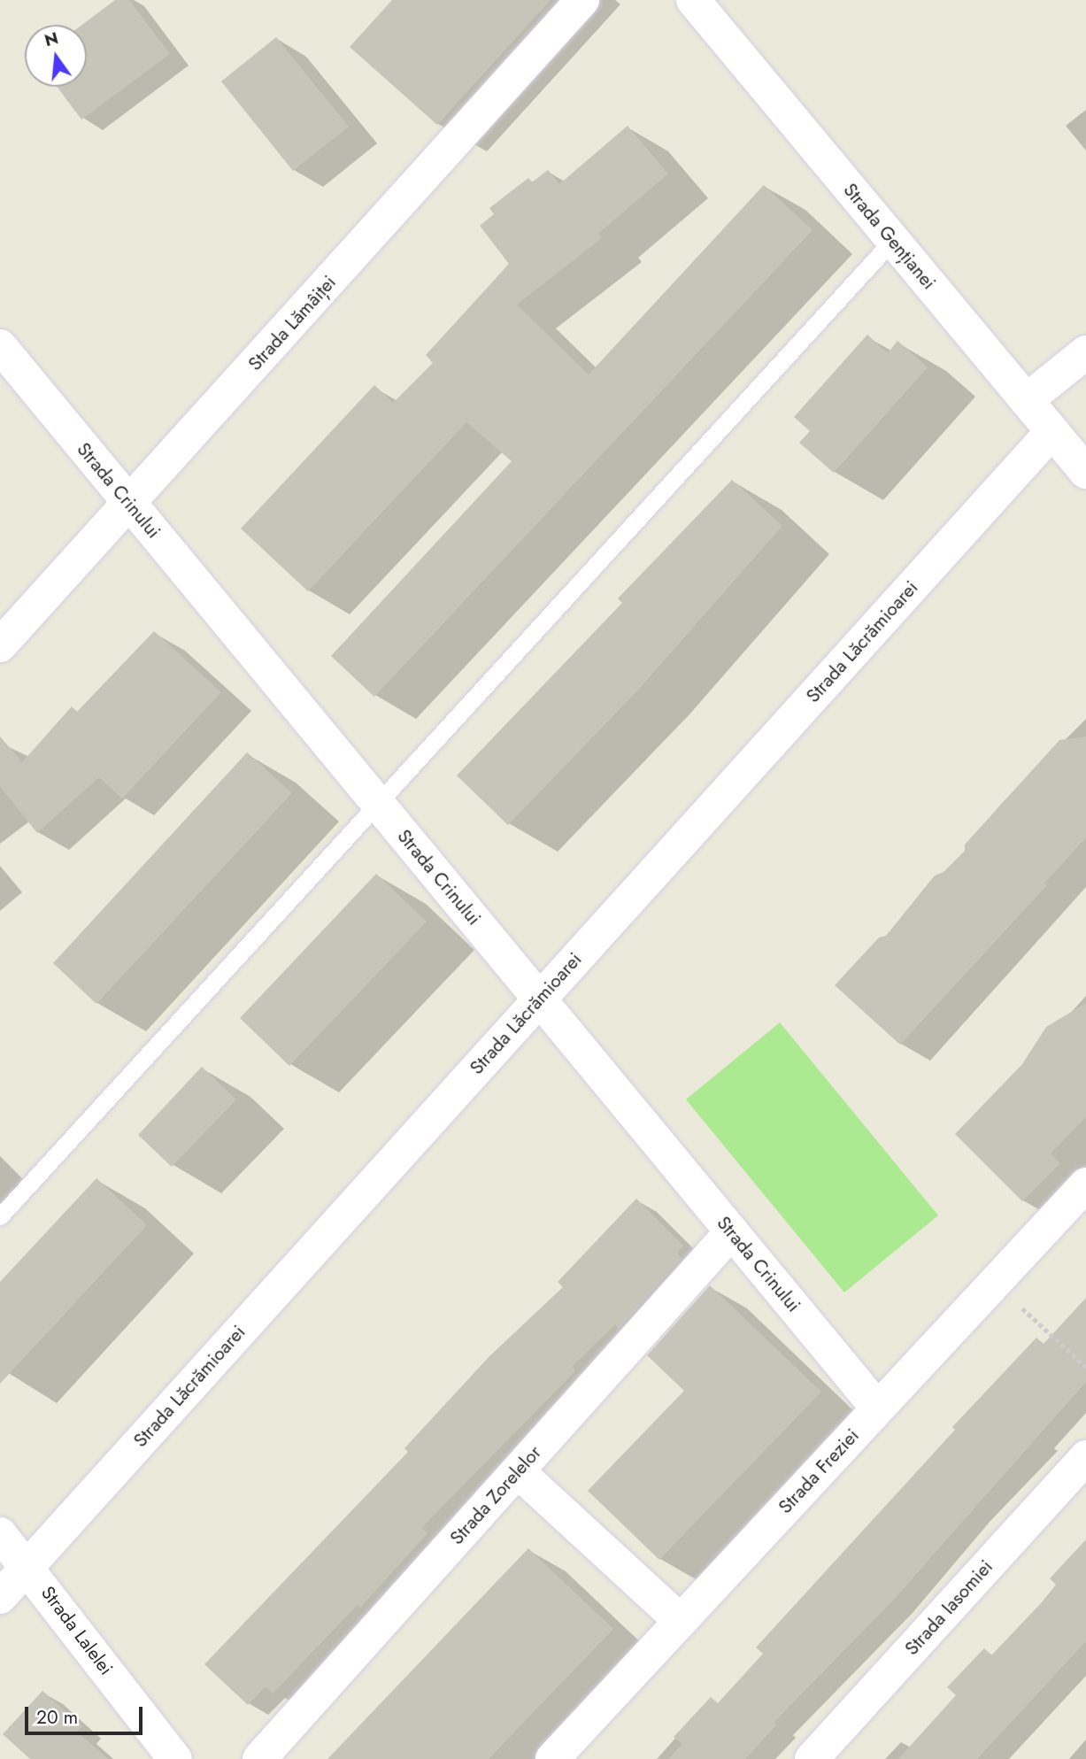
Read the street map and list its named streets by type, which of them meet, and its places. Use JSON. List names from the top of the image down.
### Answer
{
  "streets": {
    "street": [
      "Strada Gențianei",
      "Strada Lămâiței",
      "Strada Crinului",
      "Strada Lăcrămioarei",
      "Strada Freziei",
      "Strada Zorelelor",
      "Strada Iasomiei",
      "Strada Lalelei"
    ]
  },
  "crossings": [
    ["Strada Gențianei", "Strada Lăcrămioarei"],
    ["Strada Lămâiței", "Strada Crinului"],
    ["Strada Crinului", "Strada Lăcrămioarei"],
    ["Strada Crinului", "Strada Freziei"],
    ["Strada Crinului", "Strada Zorelelor"],
    ["Strada Lăcrămioarei", "Strada Lalelei"]
  ],
  "scale_bar": "20 m",
  "north": "top"
}
